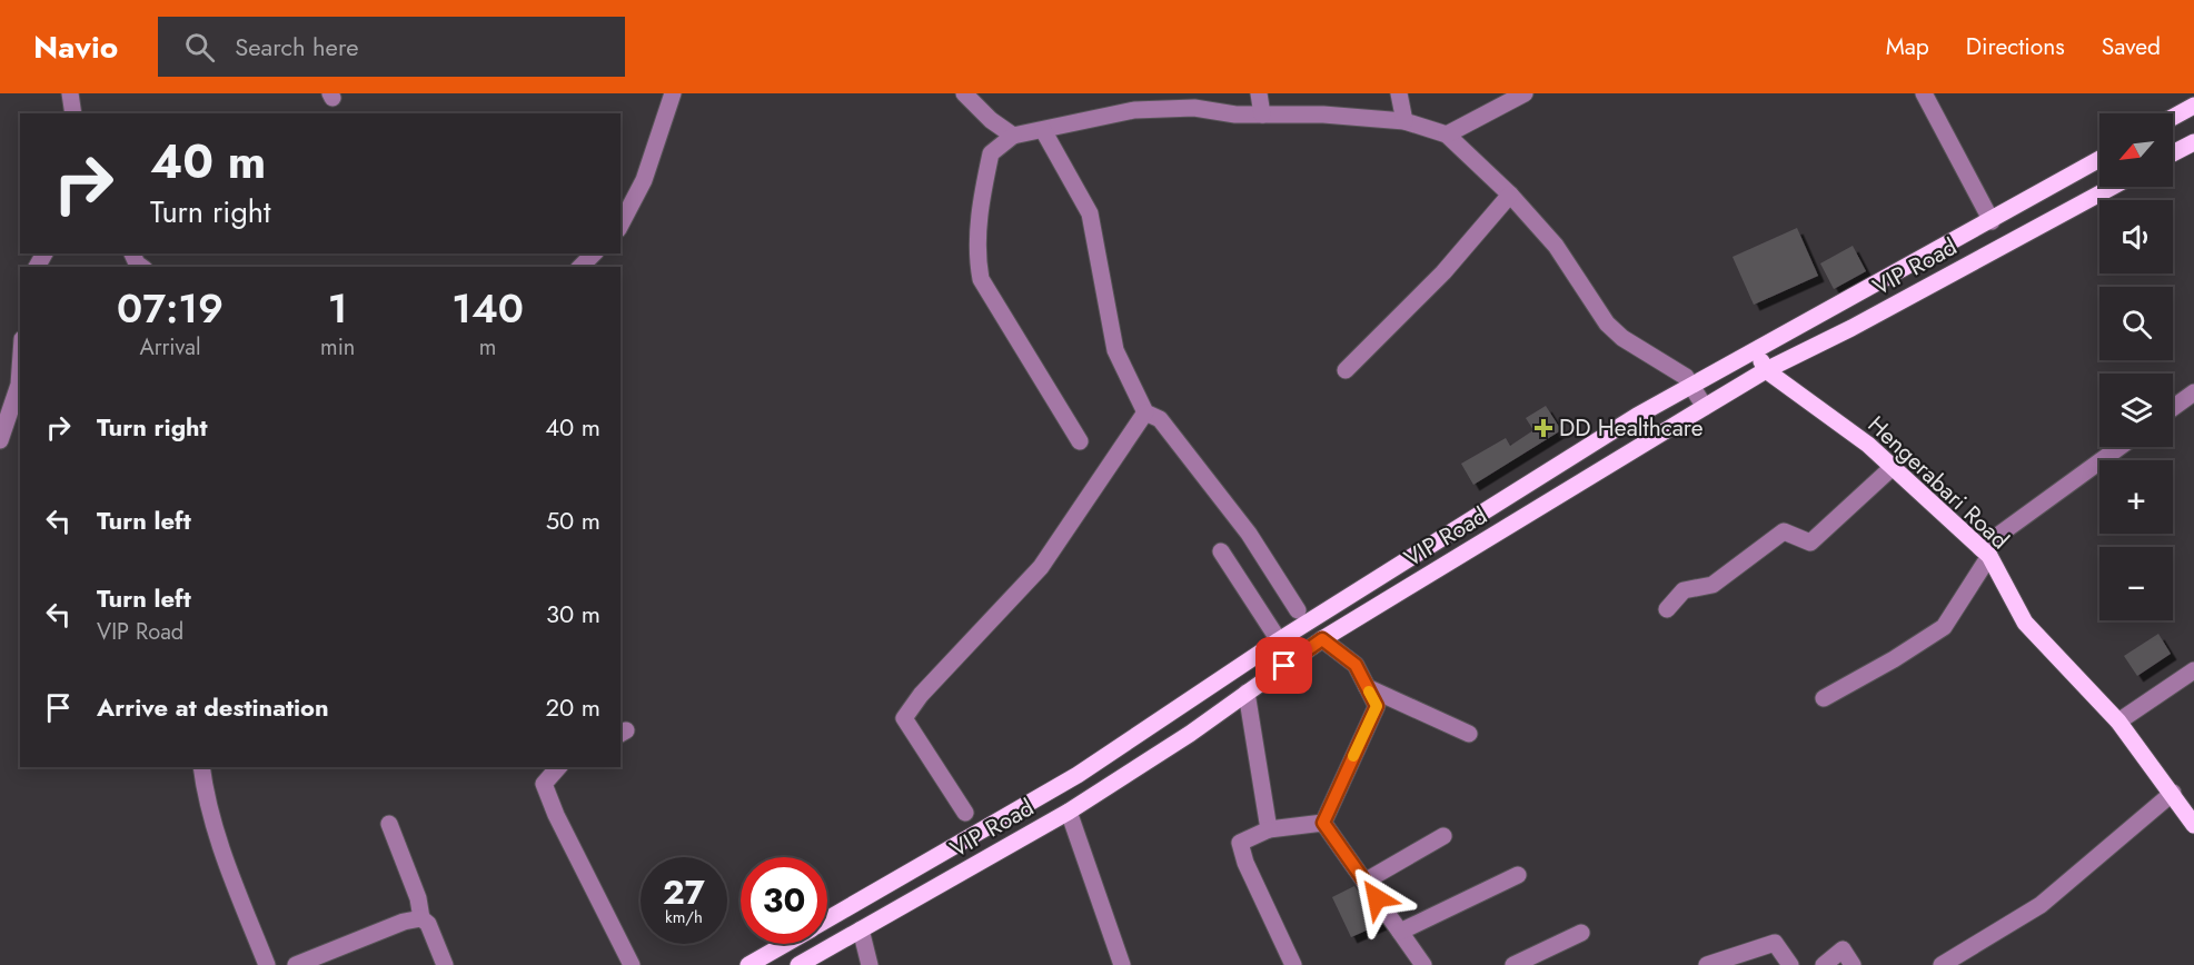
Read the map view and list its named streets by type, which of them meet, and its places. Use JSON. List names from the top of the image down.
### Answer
{
  "streets": {
    "main road": ["VIP Road", "Hengerabari Road"]
  },
  "crossings": [
    ["VIP Road", "Hengerabari Road"]
  ],
  "places": {
    "health": ["DD Healthcare"]
  },
  "north": "bottom left",
  "page": {
    "header": "Navio",
    "search": "Search here",
    "nav": ["Map", "Directions", "Saved"],
    "map_buttons": ["+", "−"],
    "turn": ["40 m", "Turn right"],
    "eta": [
      "07:19",
      "Arrival",
      "1",
      "min",
      "140",
      "m"
    ],
    "list": [
      {
        "name": "Turn right",
        "value": "40 m"
      },
      {
        "name": "Turn left",
        "value": "50 m"
      },
      {
        "name": "Turn left",
        "note": "VIP Road",
        "value": "30 m"
      },
      {
        "name": "Arrive at destination",
        "value": "20 m"
      }
    ],
    "speed": "27 km/h",
    "limit": "30"
  }
}
